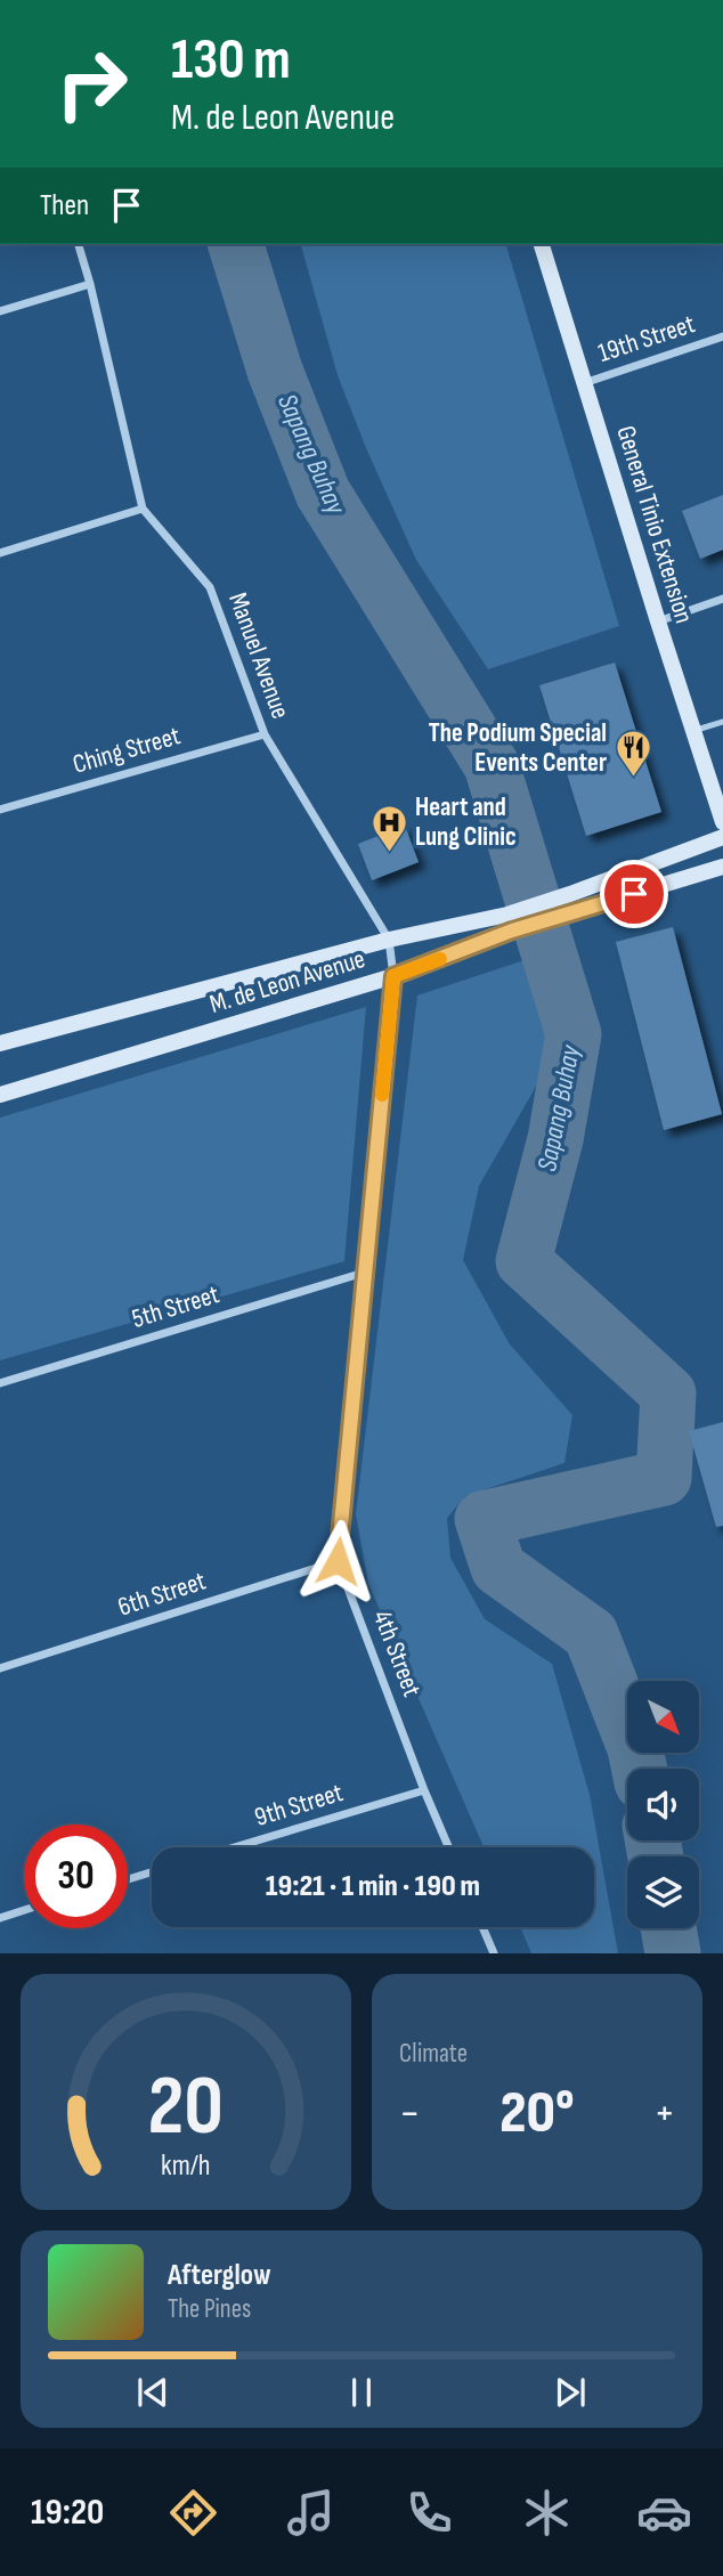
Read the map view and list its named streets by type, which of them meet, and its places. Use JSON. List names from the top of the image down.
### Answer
{
  "streets": {
    "main road": ["General Tinio Extension", "M. de Leon Avenue"],
    "street": [
      "19th Street",
      "Manuel Avenue",
      "Ching Street",
      "5th Street",
      "6th Street",
      "4th Street",
      "9th Street"
    ]
  },
  "crossings": [
    ["19th Street", "General Tinio Extension"],
    ["Manuel Avenue", "Ching Street"],
    ["Manuel Avenue", "M. de Leon Avenue"],
    ["Manuel Avenue", "4th Street"],
    ["M. de Leon Avenue", "4th Street"],
    ["5th Street", "4th Street"],
    ["6th Street", "4th Street"],
    ["4th Street", "9th Street"]
  ],
  "water": ["Sapang Buhay"],
  "places": {
    "restaurant": ["The Podium Special Events Center"],
    "hospital": ["Heart and Lung Clinic"]
  },
  "north": "bottom right",
  "page": {
    "turn": ["130 m", "M. de Leon Avenue"],
    "then": "Then",
    "limit": "30",
    "trip": "19:21 · 1 min · 190 m",
    "tile": "Climate",
    "heat": ["−", "20°", "+"],
    "song": ["Afterglow", "The Pines"],
    "tabs": "19:20",
    "gauge": ["20", "km/h"]
  }
}
